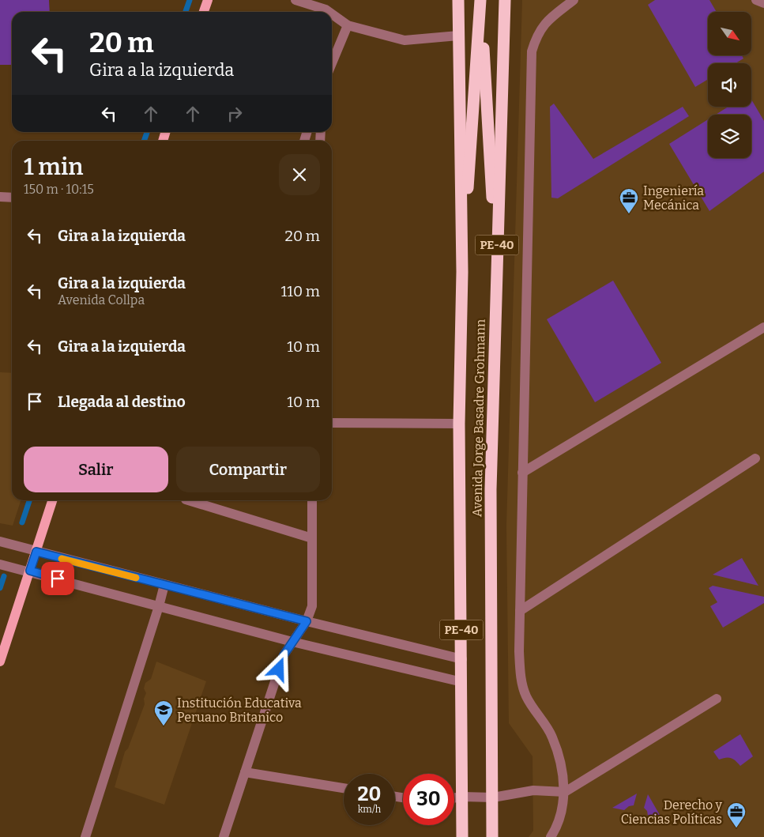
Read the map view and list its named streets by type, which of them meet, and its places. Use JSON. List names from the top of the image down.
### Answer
{
  "streets": {
    "highway": ["PE-40", "Avenida Jorge Basadre Grohmann"]
  },
  "places": {
    "office": ["Ingeniería Mecánica", "Derecho y Ciencias Políticas"],
    "school or university": ["Institución Educativa Peruano Britanico"]
  },
  "north": "bottom right",
  "page": {
    "turn": ["20 m", "Gira a la izquierda"],
    "heading": ["1 min", "150 m · 10:15"],
    "list": [
      {
        "name": "Gira a la izquierda",
        "value": "20 m"
      },
      {
        "name": "Gira a la izquierda",
        "note": "Avenida Collpa",
        "value": "110 m"
      },
      {
        "name": "Gira a la izquierda",
        "value": "10 m"
      },
      {
        "name": "Llegada al destino",
        "value": "10 m"
      }
    ],
    "buttons": ["Salir", "Compartir"],
    "speed": "20 km/h",
    "limit": "30"
  }
}
